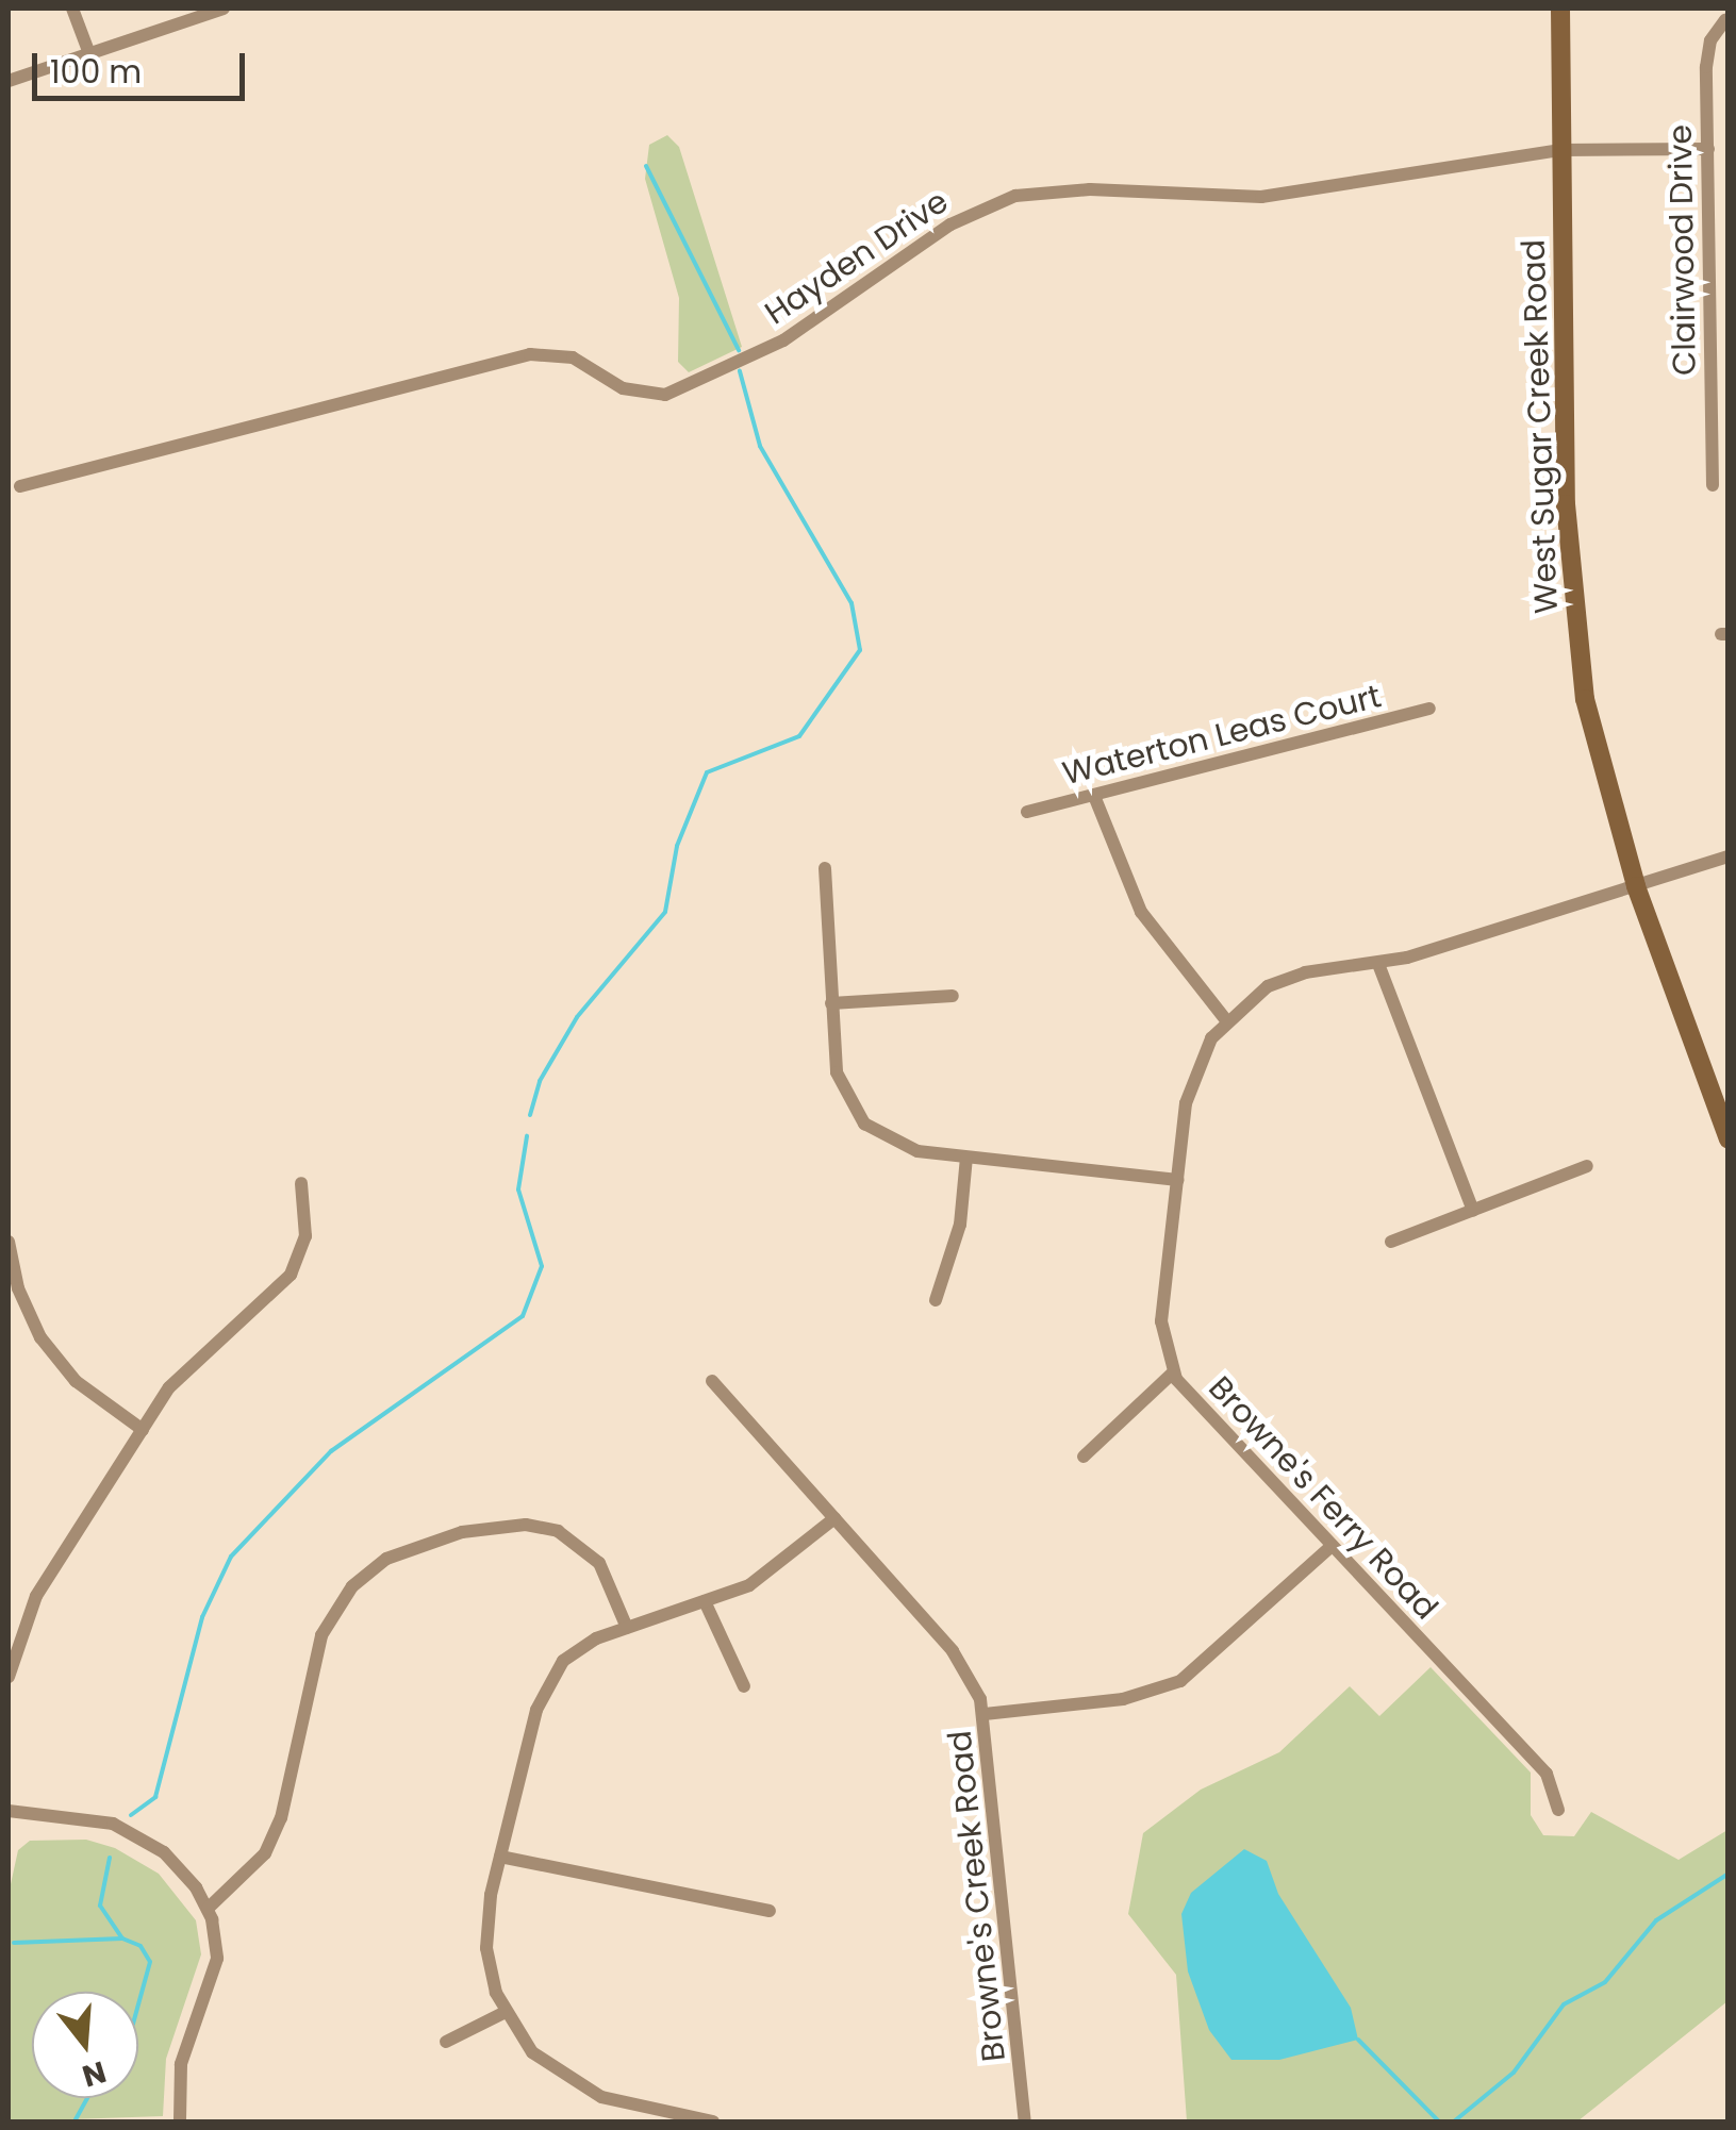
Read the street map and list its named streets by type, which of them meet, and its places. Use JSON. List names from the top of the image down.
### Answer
{
  "streets": {
    "main road": ["West Sugar Creek Road"],
    "street": [
      "Clairwood Drive",
      "Hayden Drive",
      "Waterton Leas Court",
      "Browne's Ferry Road",
      "Browne's Creek Road"
    ]
  },
  "crossings": [
    ["Clairwood Drive", "Hayden Drive"],
    ["Hayden Drive", "West Sugar Creek Road"],
    ["West Sugar Creek Road", "Browne's Ferry Road"]
  ],
  "scale_bar": "100 m",
  "north": "bottom"
}
